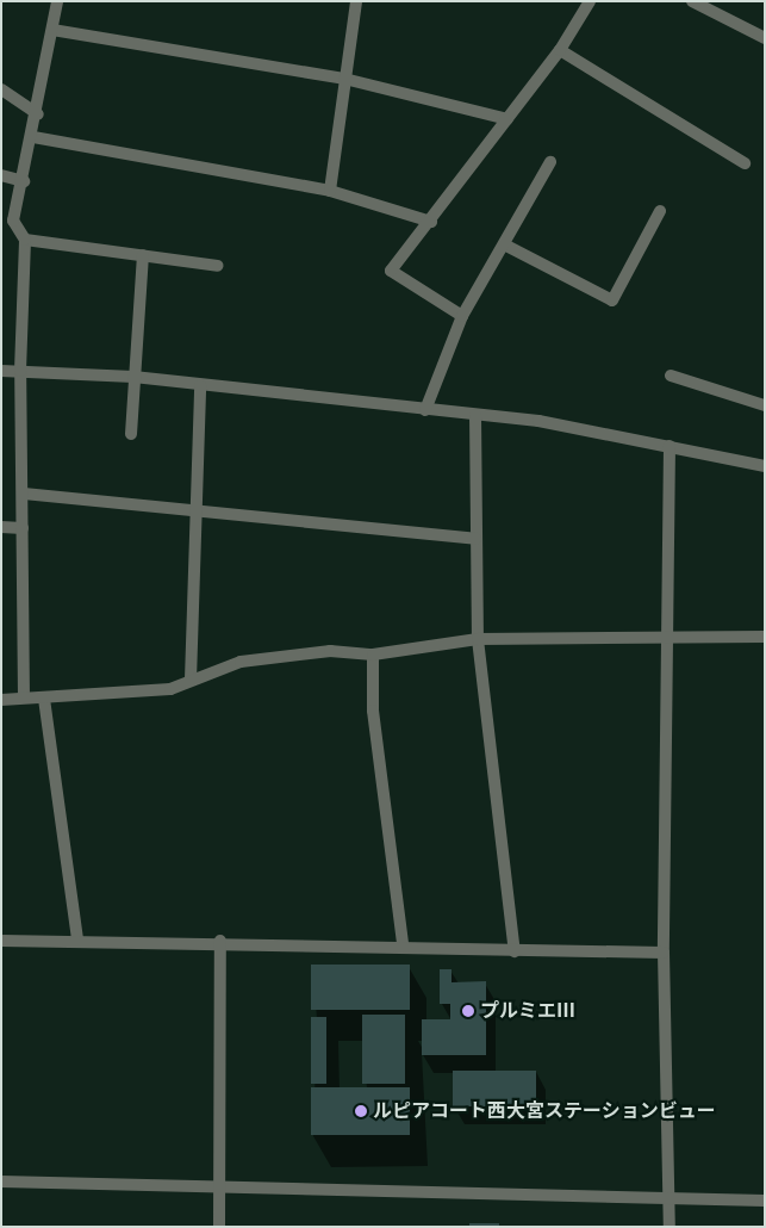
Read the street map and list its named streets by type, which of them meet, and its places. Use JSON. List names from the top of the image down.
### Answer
{
  "places": ["プルミエⅢ", "ルピアコート西大宮ステーションビュー"]
}
